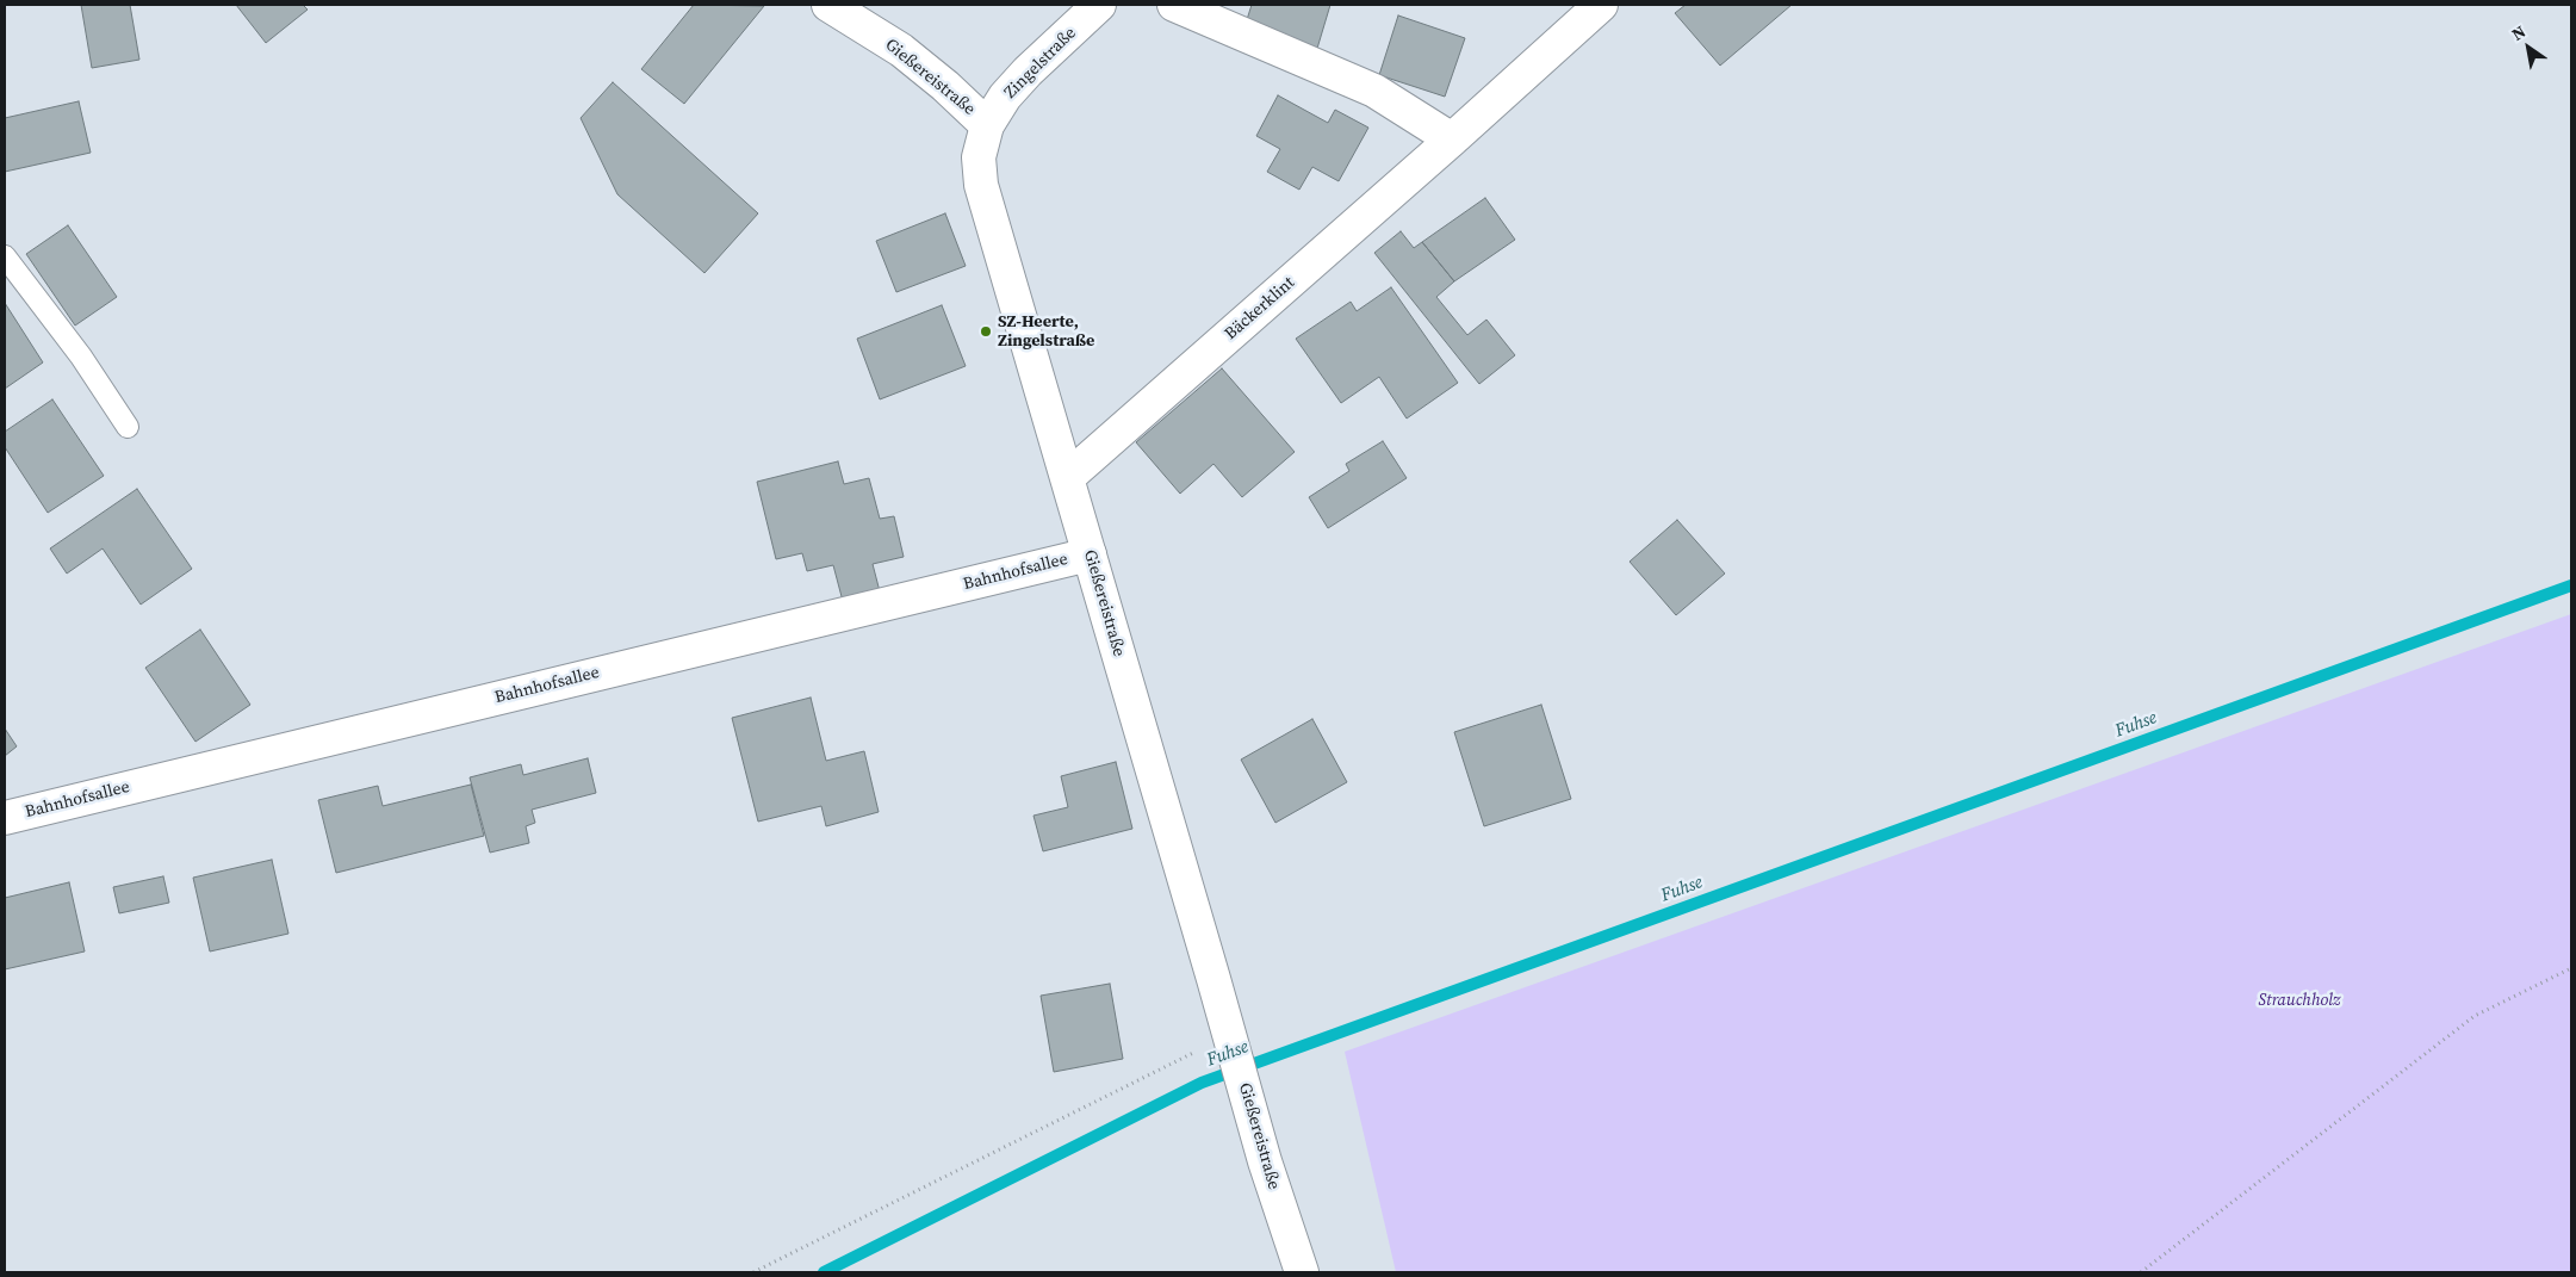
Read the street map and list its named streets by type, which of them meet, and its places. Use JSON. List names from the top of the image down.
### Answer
{
  "streets": {
    "street": [
      "Zingelstraße",
      "Gießereistraße",
      "Bäckerklint",
      "Bahnhofsallee"
    ]
  },
  "crossings": [
    ["Zingelstraße", "Gießereistraße"],
    ["Gießereistraße", "Bäckerklint"],
    ["Gießereistraße", "Bahnhofsallee"]
  ],
  "water": ["Fuhse"],
  "parks": ["Strauchholz"],
  "places": ["SZ-Heerte, Zingelstraße"],
  "north": "top left"
}
